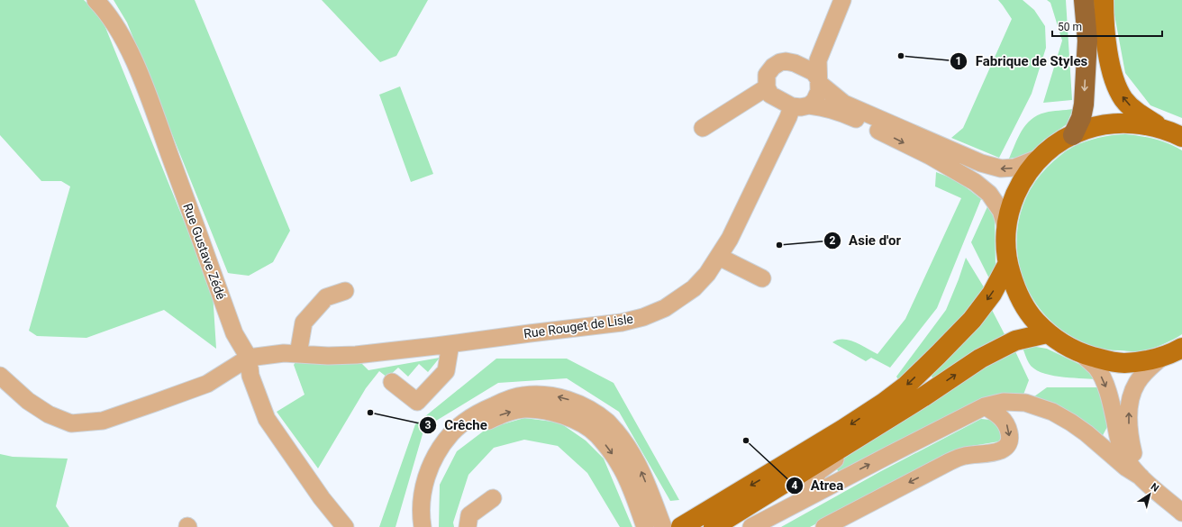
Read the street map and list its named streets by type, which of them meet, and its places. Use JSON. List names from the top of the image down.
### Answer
{
  "streets": {
    "street": ["Rue Gustave Zédé", "Rue Rouget de Lisle"]
  },
  "crossings": [
    ["Rue Gustave Zédé", "Rue Rouget de Lisle"]
  ],
  "places": [
    "Fabrique de Styles",
    "Asie d'or",
    "Crêche",
    "Atrea"
  ],
  "scale_bar": "50 m",
  "north": "top right"
}
